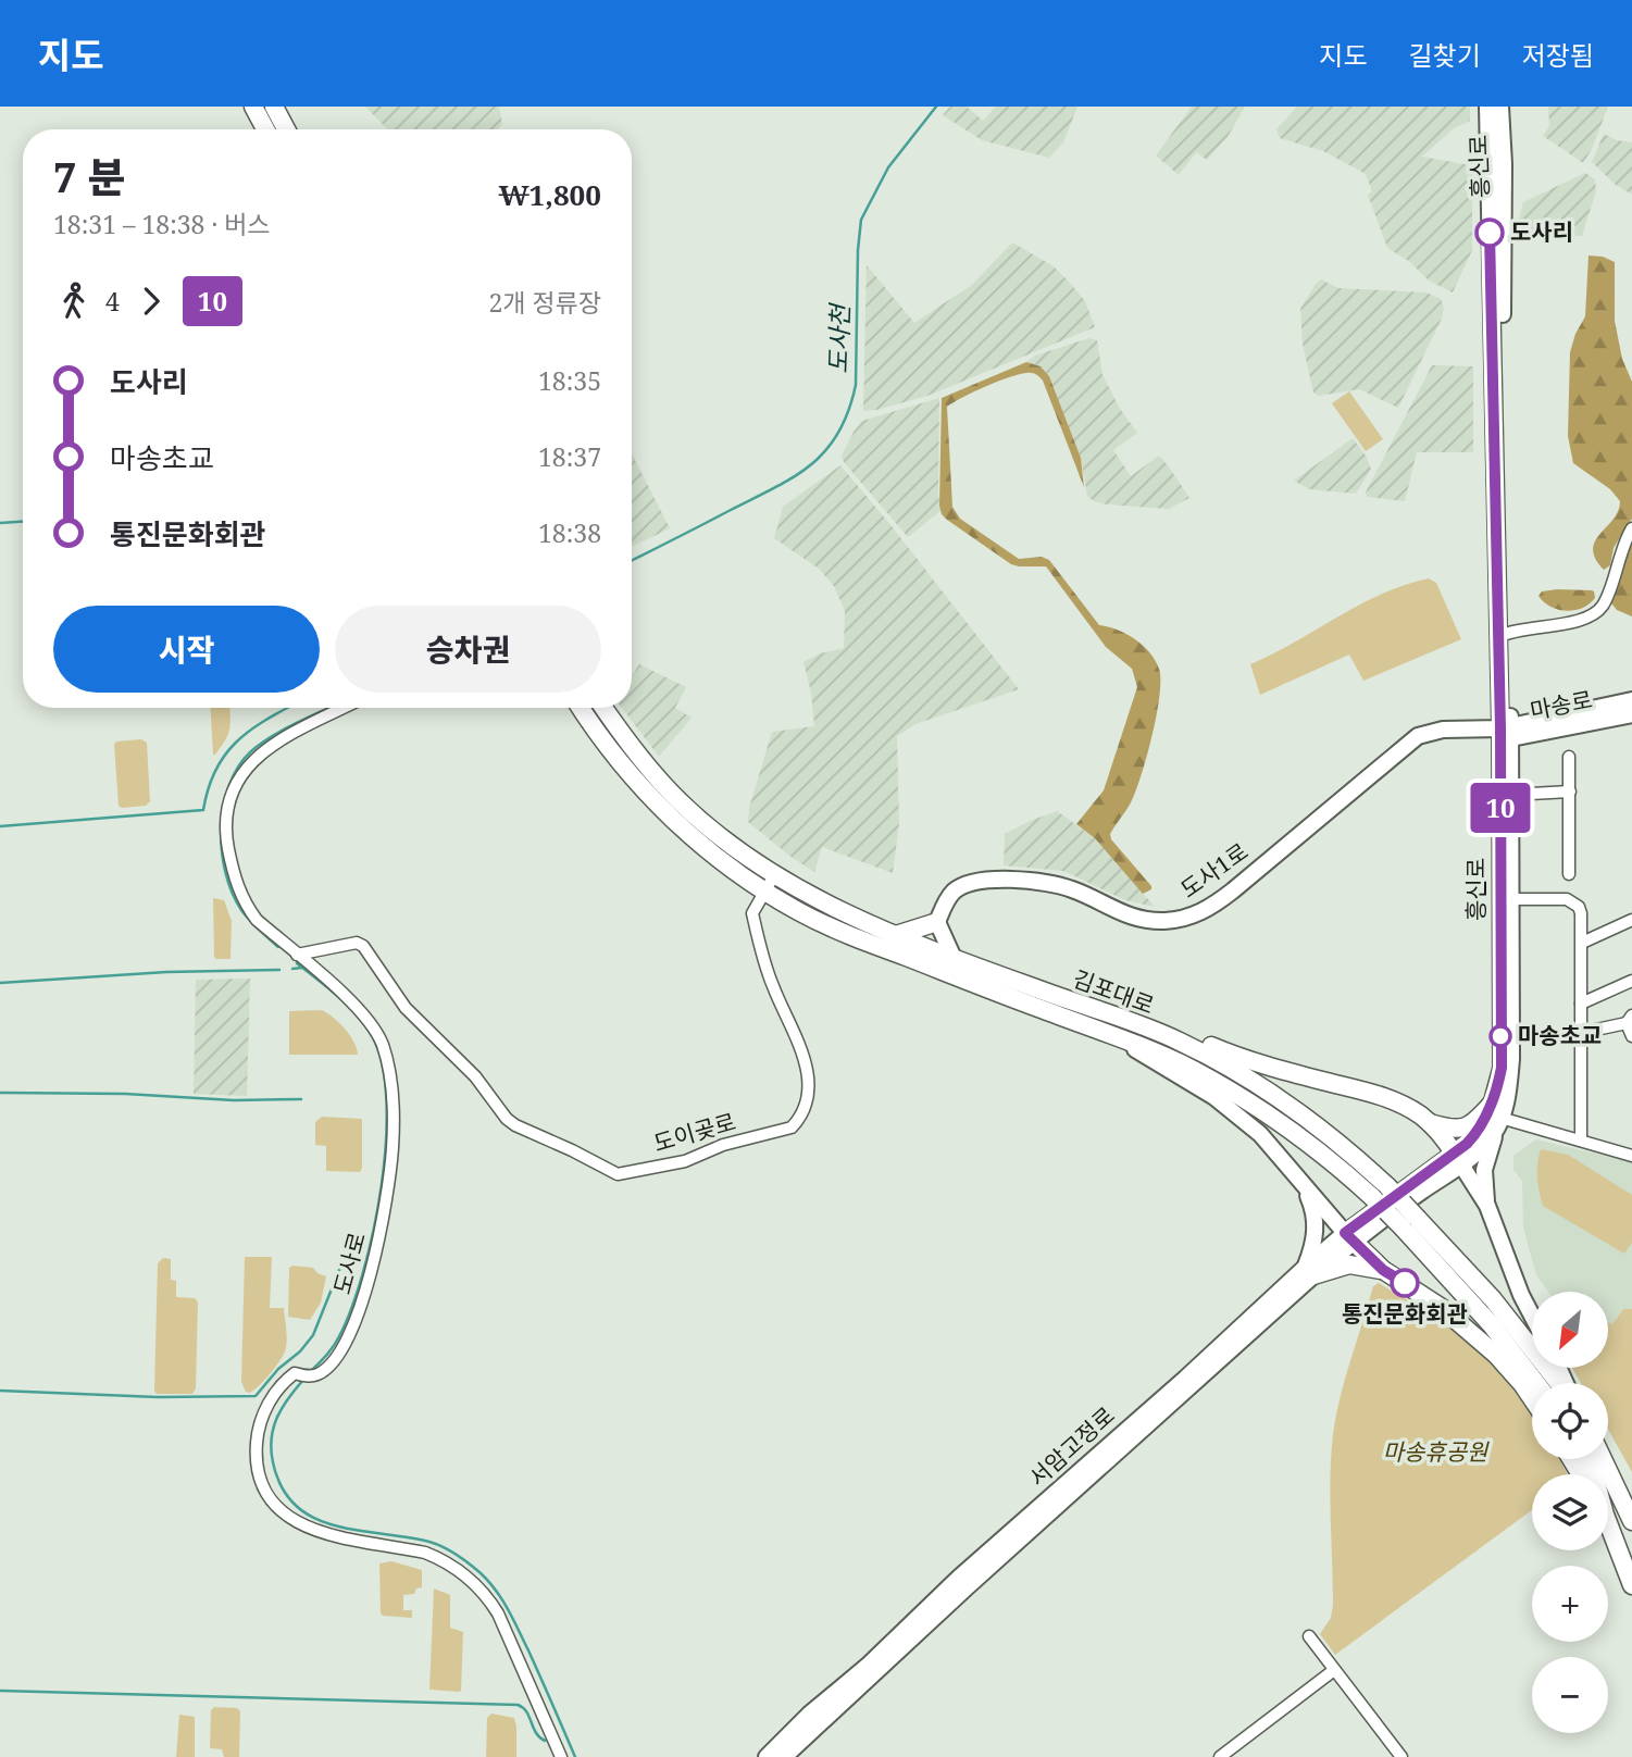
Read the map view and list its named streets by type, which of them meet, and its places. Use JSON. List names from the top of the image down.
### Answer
{
  "streets": {
    "main road": [
      "흥신로",
      "마송로",
      "도사1로",
      "김포대로",
      "서암고정로"
    ],
    "street": ["도이곶로", "도사로"]
  },
  "crossings": [
    ["흥신로", "마송로"],
    ["흥신로", "도사1로"],
    ["흥신로", "서암고정로"],
    ["마송로", "도사1로"],
    ["김포대로", "도이곶로"],
    ["도이곶로", "도사로"]
  ],
  "water": ["도사천"],
  "parks": ["마송휴공원"],
  "places": ["도사리", "마송초교", "통진문화회관"],
  "lines": ["bus line 10"],
  "north": "bottom left",
  "page": {
    "header": "지도",
    "nav": ["지도", "길찾기", "저장됨"],
    "on_map": "10",
    "heading": ["7 분", "18:31 – 18:38 · 버스", "₩1,800"],
    "legs": ["4", "10", "2개 정류장"],
    "list": [
      {
        "name": "도사리",
        "value": "18:35"
      },
      {
        "name": "마송초교",
        "value": "18:37"
      },
      {
        "name": "통진문화회관",
        "value": "18:38"
      }
    ],
    "buttons": ["시작", "승차권"],
    "map_buttons": ["+", "−"]
  }
}
